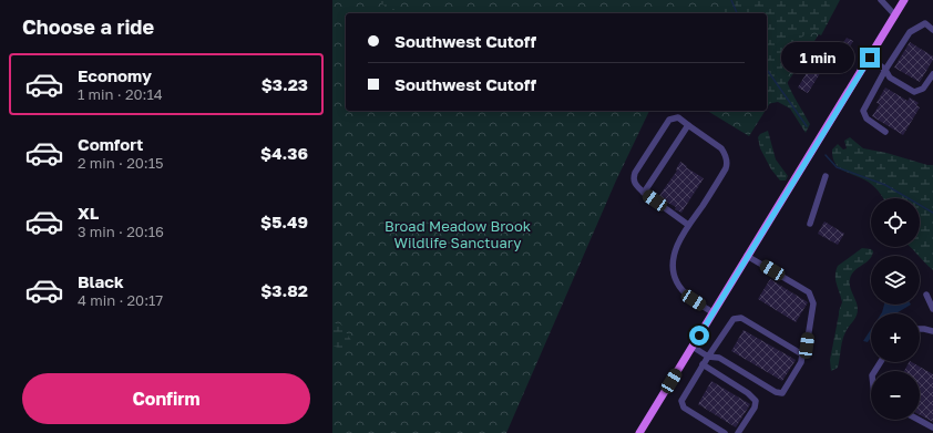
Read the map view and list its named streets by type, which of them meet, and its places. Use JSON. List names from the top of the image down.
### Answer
{
  "parks": ["Broad Meadow Brook Wildlife Sanctuary"],
  "page": {
    "heading": "Choose a ride",
    "banner": ["Southwest Cutoff", "Southwest Cutoff"],
    "bubble": "1 min",
    "list": [
      {
        "name": "Economy",
        "note": "1 min · 20:14",
        "value": "$3.23"
      },
      {
        "name": "Comfort",
        "note": "2 min · 20:15",
        "value": "$4.36"
      },
      {
        "name": "XL",
        "note": "3 min · 20:16",
        "value": "$5.49"
      },
      {
        "name": "Black",
        "note": "4 min · 20:17",
        "value": "$3.82"
      }
    ],
    "map_buttons": ["+", "−"],
    "buttons": "Confirm"
  }
}
